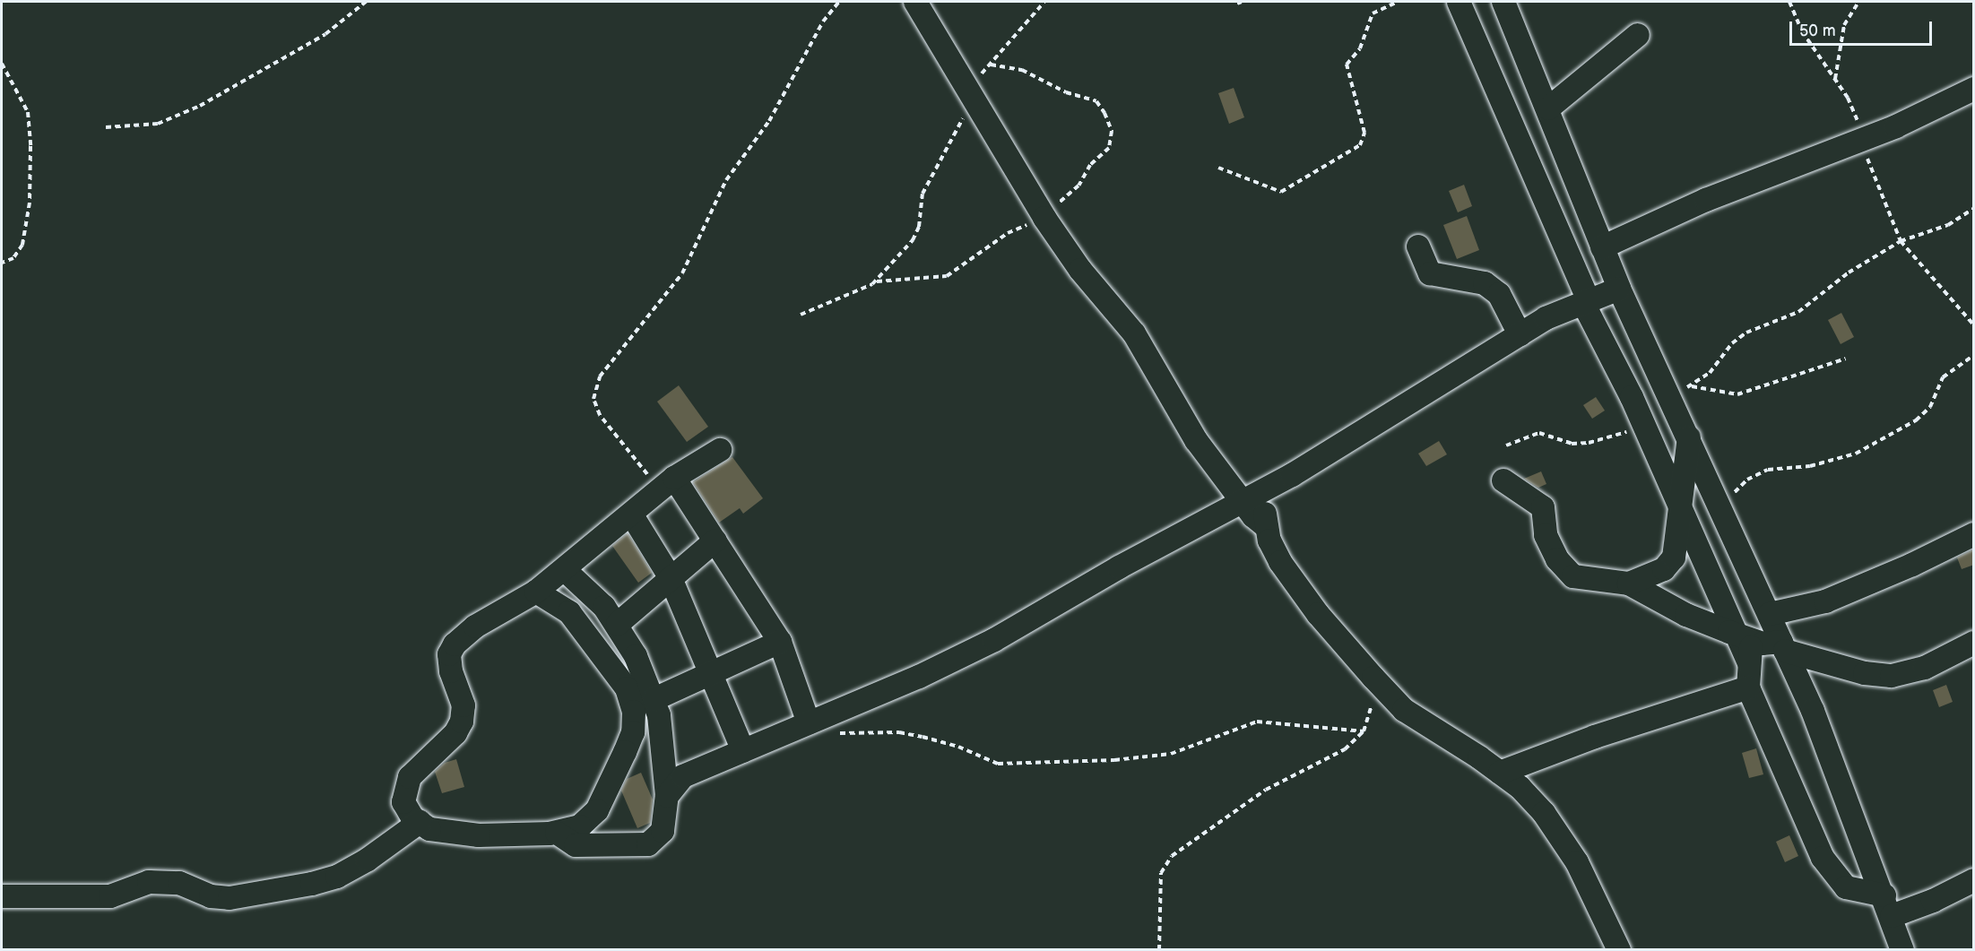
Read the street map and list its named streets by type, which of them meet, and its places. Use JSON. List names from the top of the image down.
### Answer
{
  "scale_bar": "50 m"
}
